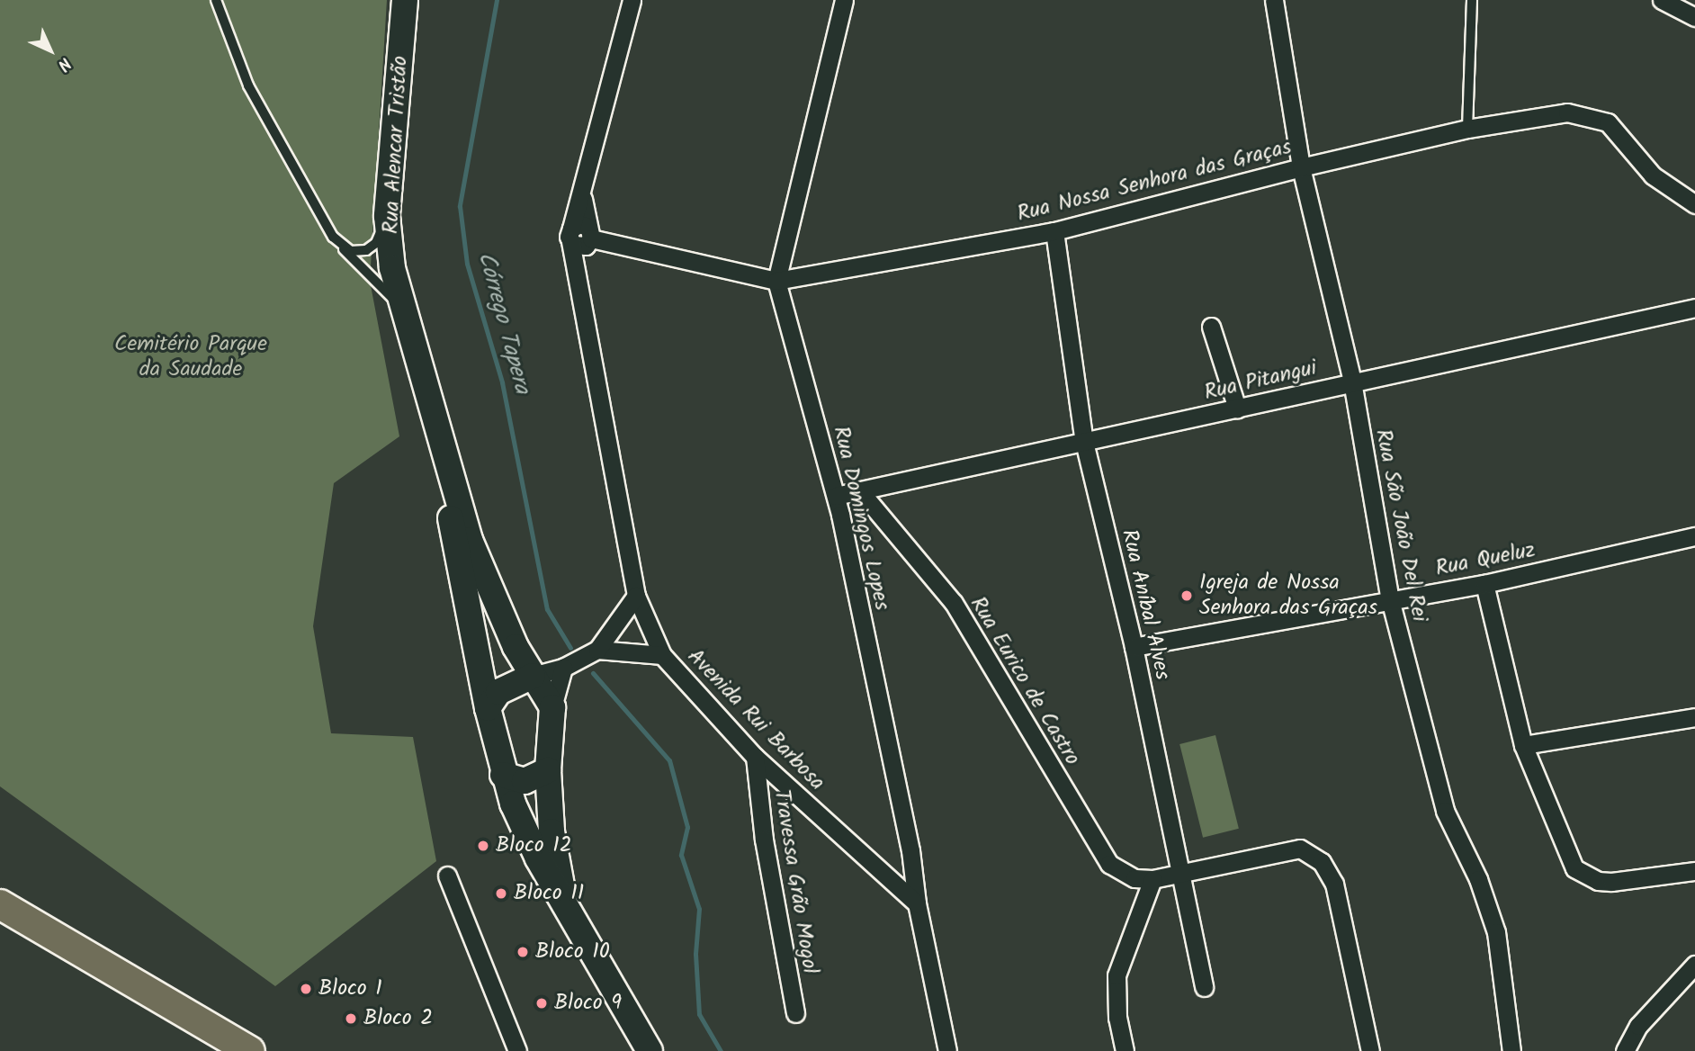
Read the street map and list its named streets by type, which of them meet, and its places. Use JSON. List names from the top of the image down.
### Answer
{
  "streets": {
    "main road": ["Rua Alencar Tristão"],
    "street": [
      "Rua Nossa Senhora das Graças",
      "Rua Pitangui",
      "Rua Domingos Lopes",
      "Rua São João Del Rei",
      "Rua Queluz",
      "Rua Aníbal Alves",
      "Rua Eurico de Castro",
      "Avenida Rui Barbosa",
      "Travessa Grão Mogol"
    ]
  },
  "crossings": [
    ["Rua Nossa Senhora das Graças", "Rua Domingos Lopes"],
    ["Rua Nossa Senhora das Graças", "Rua São João Del Rei"],
    ["Rua Nossa Senhora das Graças", "Rua Aníbal Alves"],
    ["Rua Nossa Senhora das Graças", "Avenida Rui Barbosa"],
    ["Rua Pitangui", "Rua Domingos Lopes"],
    ["Rua Pitangui", "Rua São João Del Rei"],
    ["Rua Pitangui", "Rua Aníbal Alves"],
    ["Rua Pitangui", "Rua Eurico de Castro"],
    ["Rua Domingos Lopes", "Avenida Rui Barbosa"],
    ["Rua São João Del Rei", "Rua Queluz"],
    ["Rua Queluz", "Rua Aníbal Alves"],
    ["Avenida Rui Barbosa", "Travessa Grão Mogol"]
  ],
  "water": ["Córrego Tapera"],
  "parks": ["Cemitério Parque da Saudade"],
  "places": [
    "Igreja de Nossa Senhora das Graças",
    "Bloco 12",
    "Bloco 11",
    "Bloco 10",
    "Bloco 1",
    "Bloco 9",
    "Bloco 2"
  ],
  "north": "bottom right"
}
